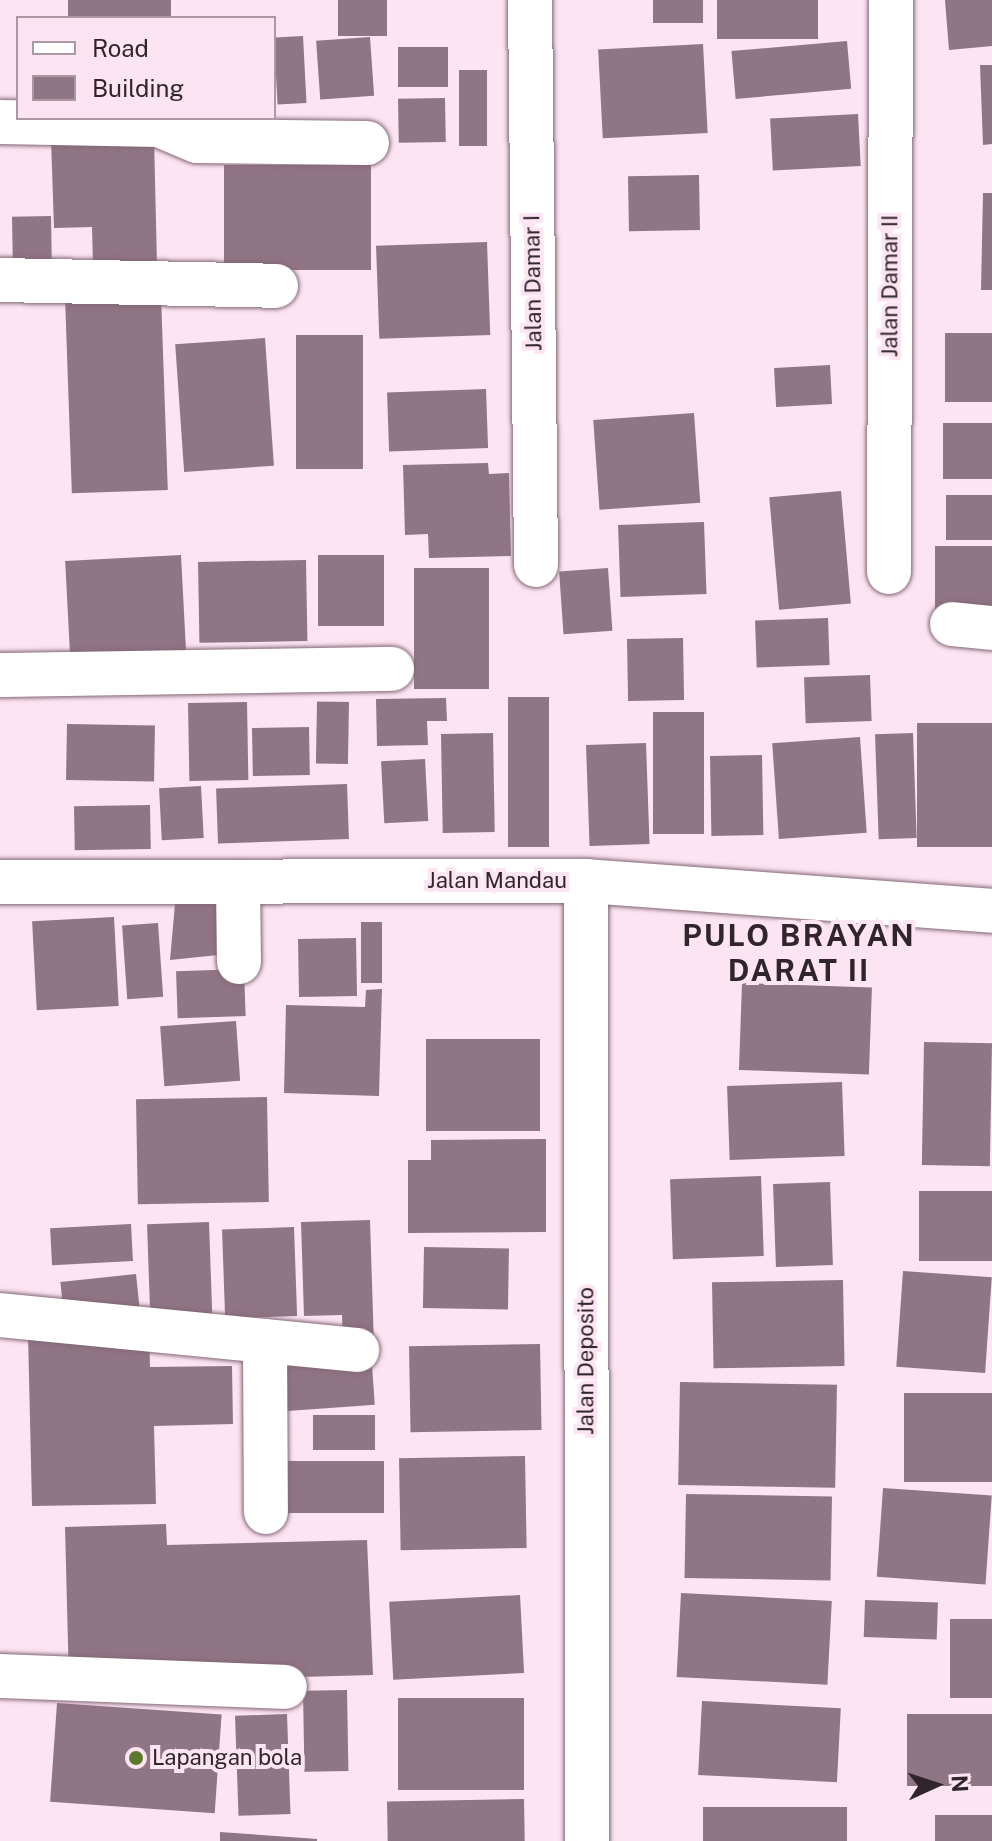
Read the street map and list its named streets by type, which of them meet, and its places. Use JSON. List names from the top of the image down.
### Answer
{
  "streets": {
    "street": [
      "Jalan Damar I",
      "Jalan Damar II",
      "Jalan Mandau",
      "Jalan Deposito"
    ]
  },
  "crossings": [
    ["Jalan Mandau", "Jalan Deposito"]
  ],
  "districts": ["PULO BRAYAN DARAT II"],
  "places": ["Lapangan bola"],
  "legend": ["Road", "Building"],
  "north": "right"
}
